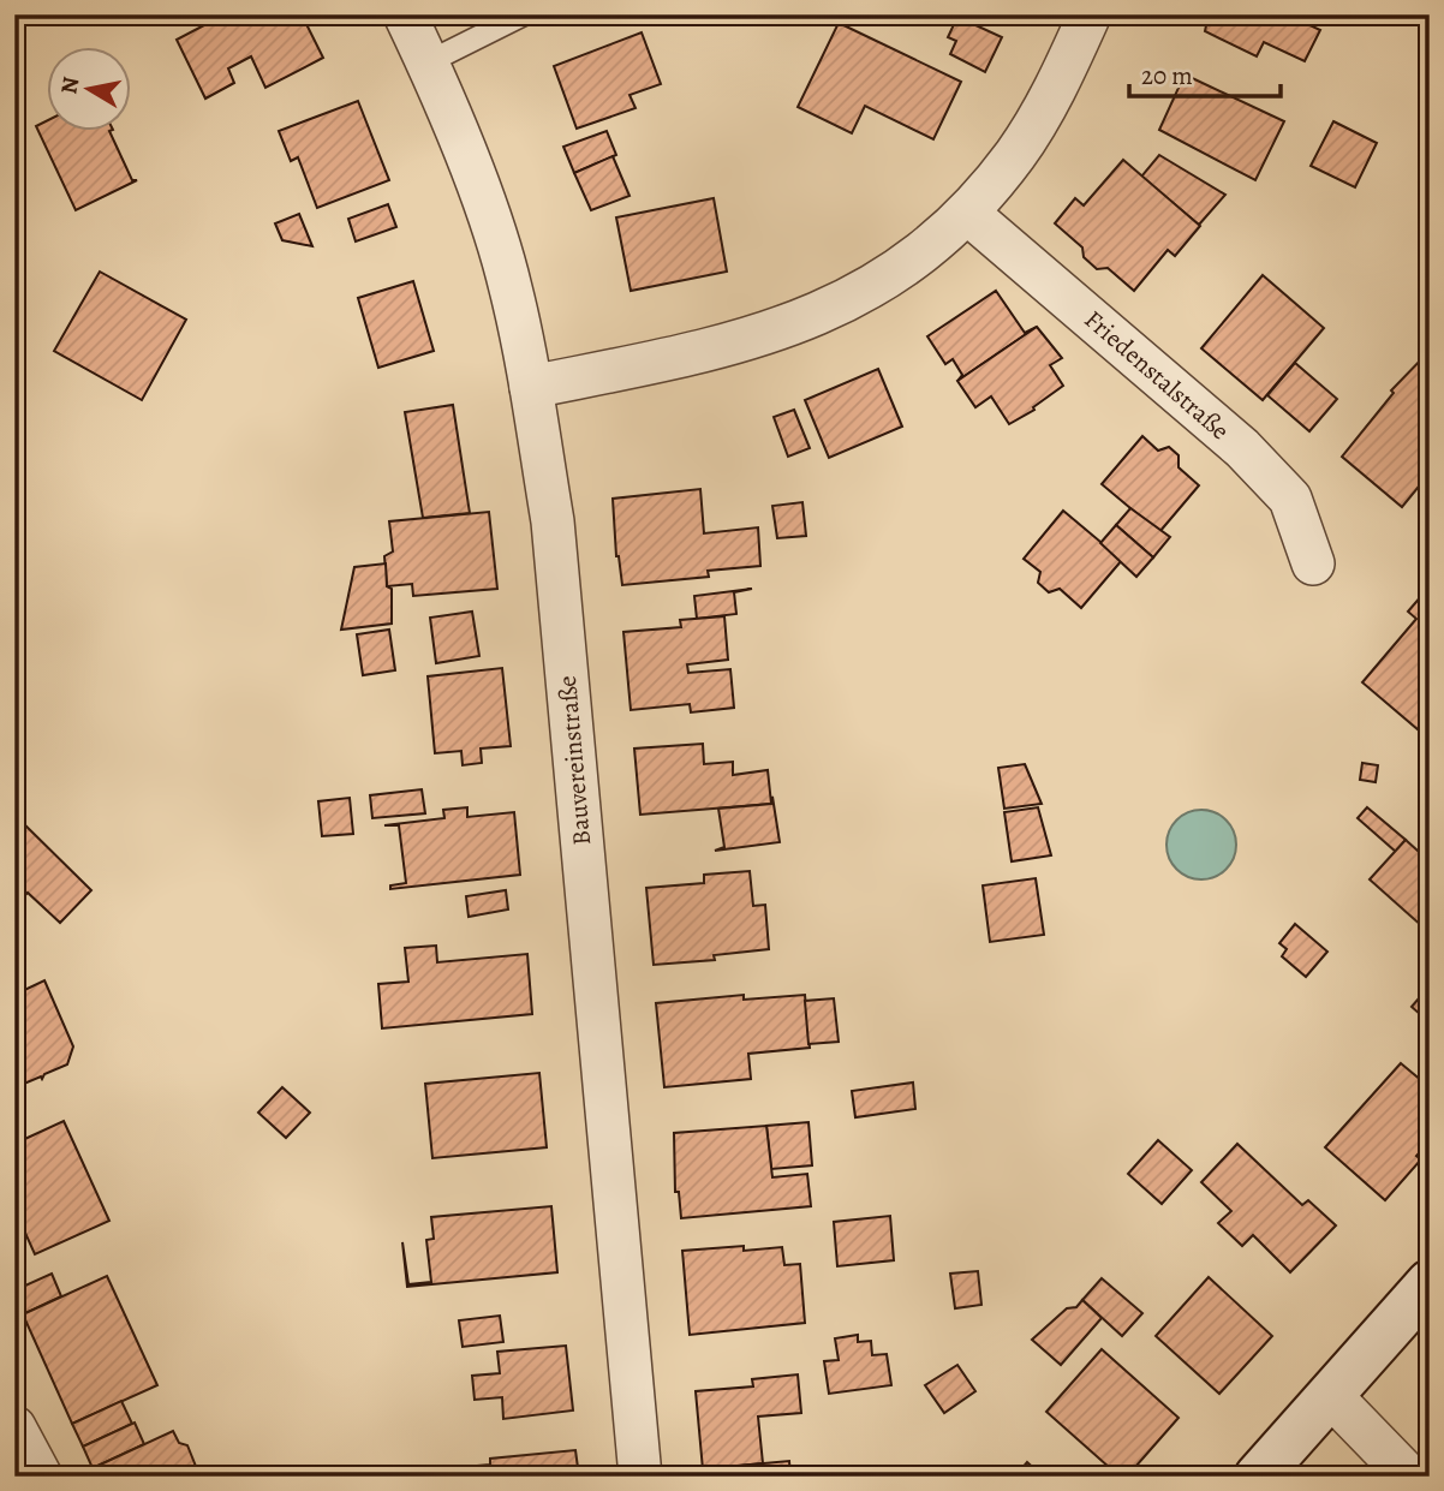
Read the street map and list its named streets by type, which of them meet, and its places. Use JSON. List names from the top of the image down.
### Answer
{
  "streets": {
    "street": ["Friedenstalstraße", "Bauvereinstraße"]
  },
  "scale_bar": "20 m",
  "north": "left"
}
